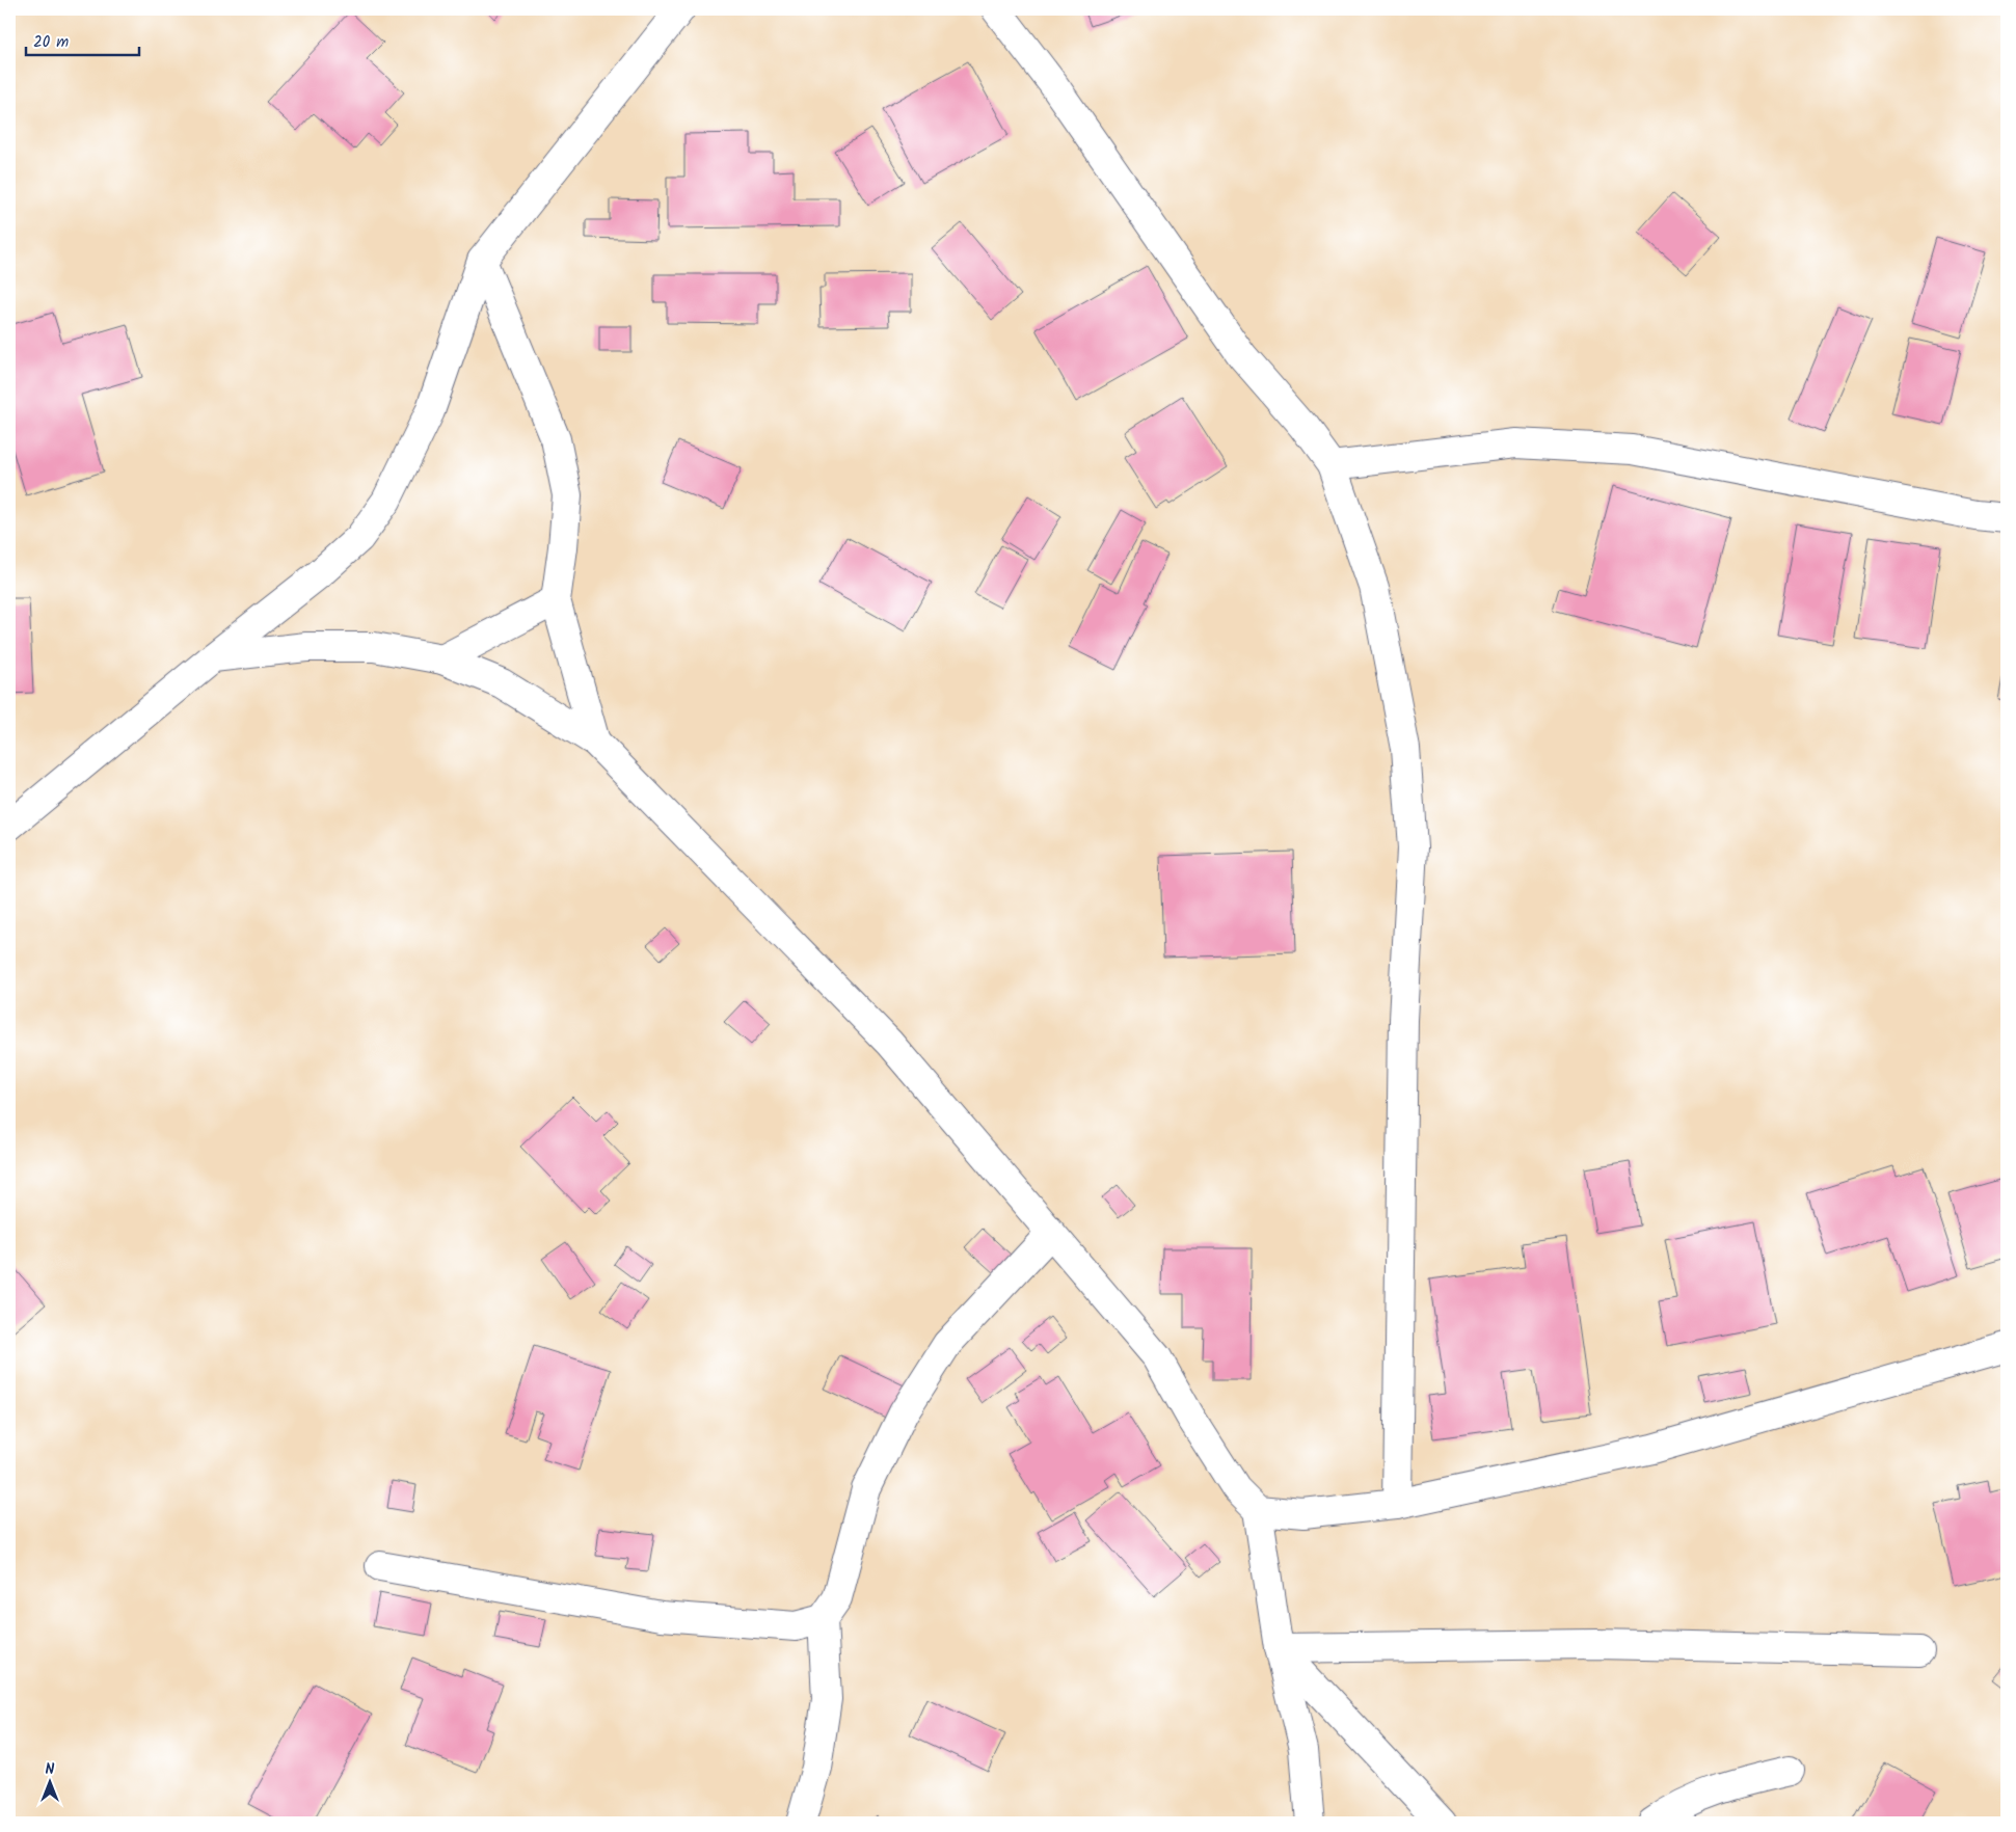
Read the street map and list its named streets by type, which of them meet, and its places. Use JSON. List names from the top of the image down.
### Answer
{
  "scale_bar": "20 m",
  "north": "top"
}
